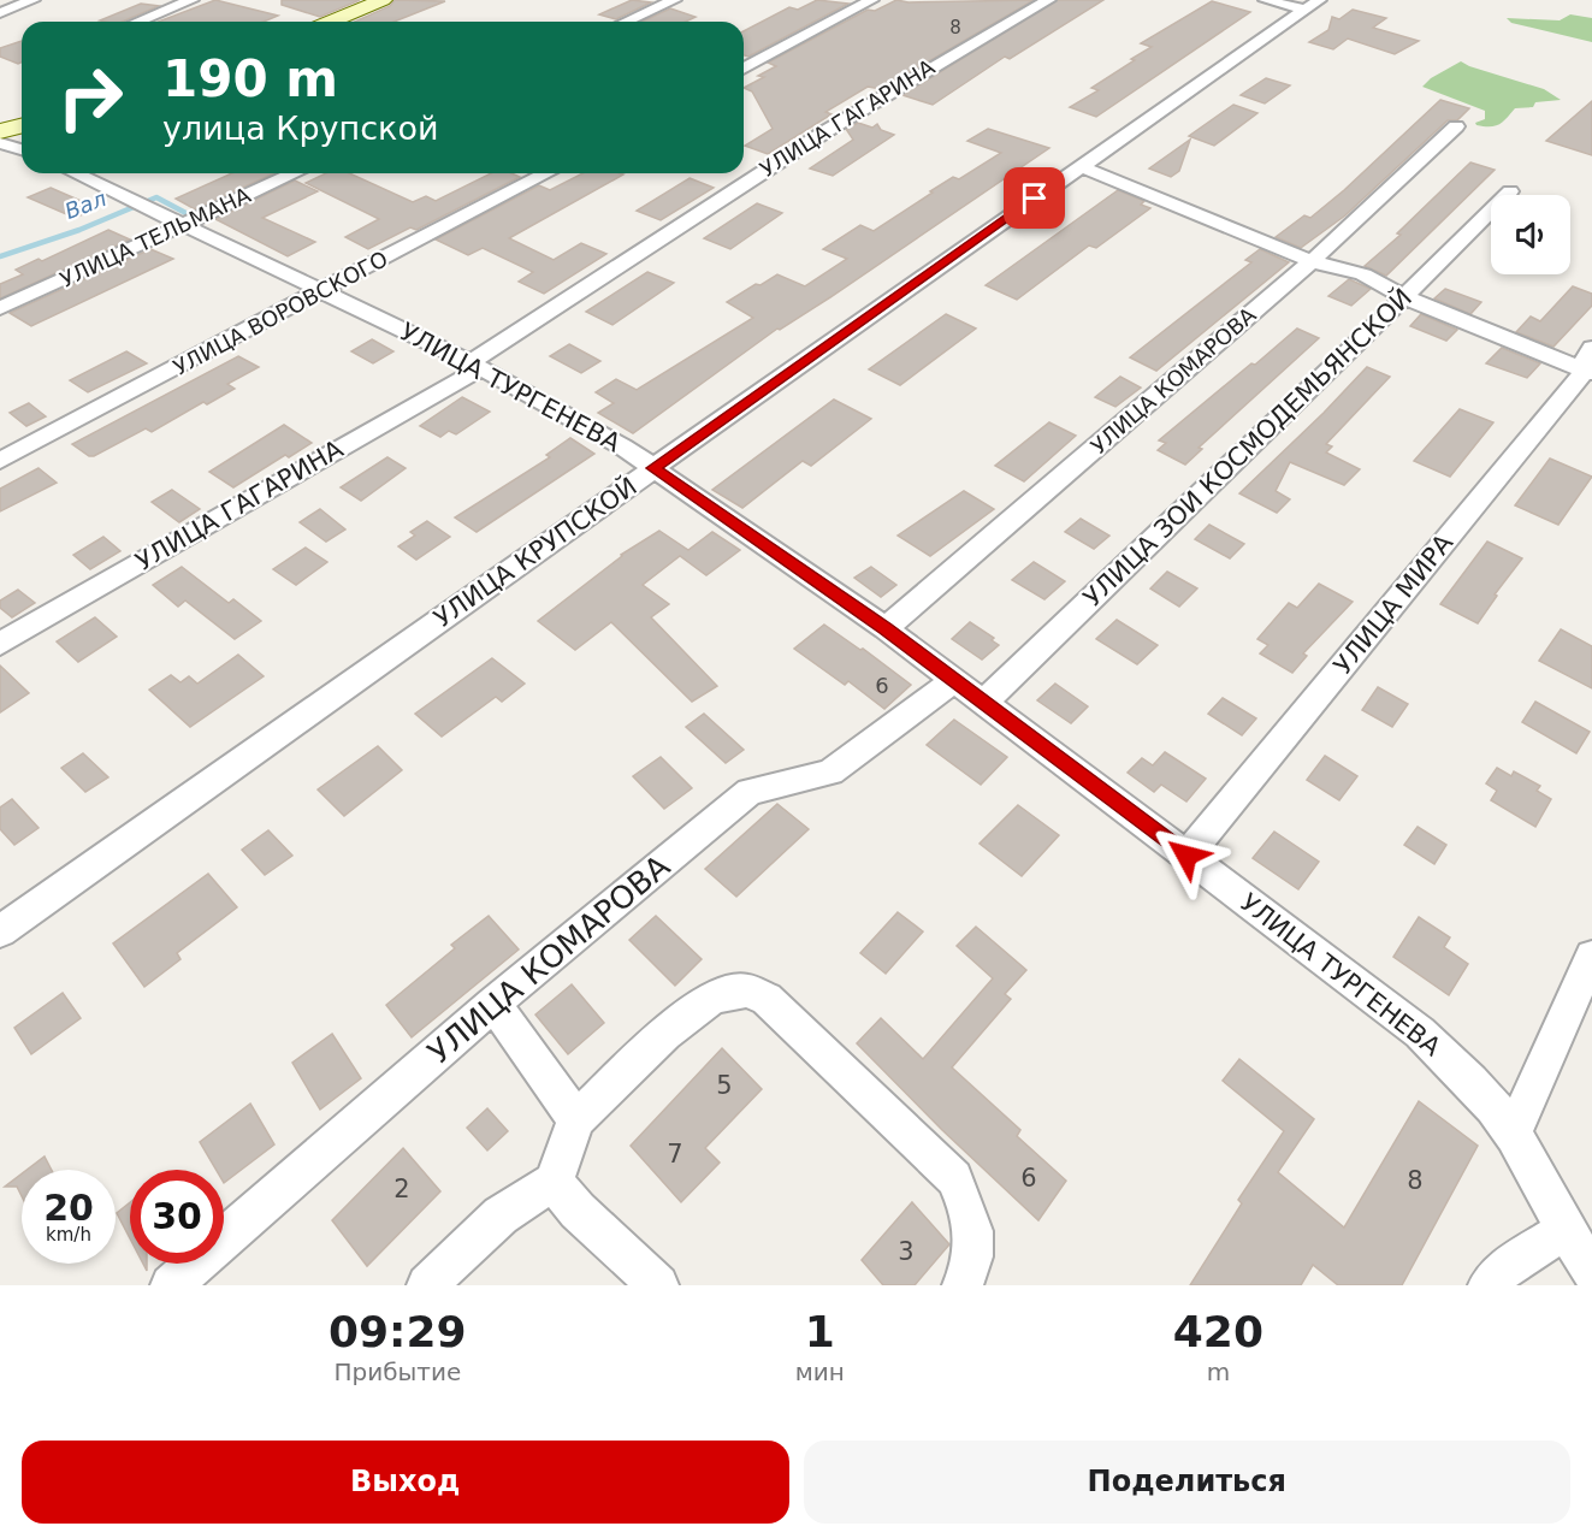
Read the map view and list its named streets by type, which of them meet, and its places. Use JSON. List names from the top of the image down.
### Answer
{
  "streets": {
    "street": [
      "УЛИЦА ГАГАРИНА",
      "УЛИЦА ТЕЛЬМАНА",
      "УЛИЦА ВОРОВСКОГО",
      "УЛИЦА КОМАРОВА",
      "УЛИЦА ТУРГЕНЕВА",
      "УЛИЦА ЗОИ КОСМОДЕМЬЯНСКОЙ",
      "УЛИЦА КРУПСКОЙ",
      "УЛИЦА МИРА"
    ]
  },
  "crossings": [
    ["УЛИЦА ГАГАРИНА", "УЛИЦА ТУРГЕНЕВА"],
    ["УЛИЦА ТЕЛЬМАНА", "УЛИЦА ТУРГЕНЕВА"],
    ["УЛИЦА ВОРОВСКОГО", "УЛИЦА ТУРГЕНЕВА"],
    ["УЛИЦА КОМАРОВА", "УЛИЦА ТУРГЕНЕВА"],
    ["УЛИЦА ТУРГЕНЕВА", "УЛИЦА ЗОИ КОСМОДЕМЬЯНСКОЙ"],
    ["УЛИЦА ТУРГЕНЕВА", "УЛИЦА КРУПСКОЙ"],
    ["УЛИЦА ТУРГЕНЕВА", "УЛИЦА МИРА"]
  ],
  "water": ["Вал"],
  "house_numbers": [
    "8",
    "6",
    "5",
    "7",
    "6",
    "8",
    "2",
    "3"
  ],
  "page": {
    "turn": ["190 m", "улица Крупской"],
    "speed": "20 km/h",
    "limit": "30",
    "eta": [
      "09:29",
      "Прибытие",
      "1",
      "мин",
      "420",
      "m"
    ],
    "buttons": ["Выход", "Поделиться"]
  }
}
